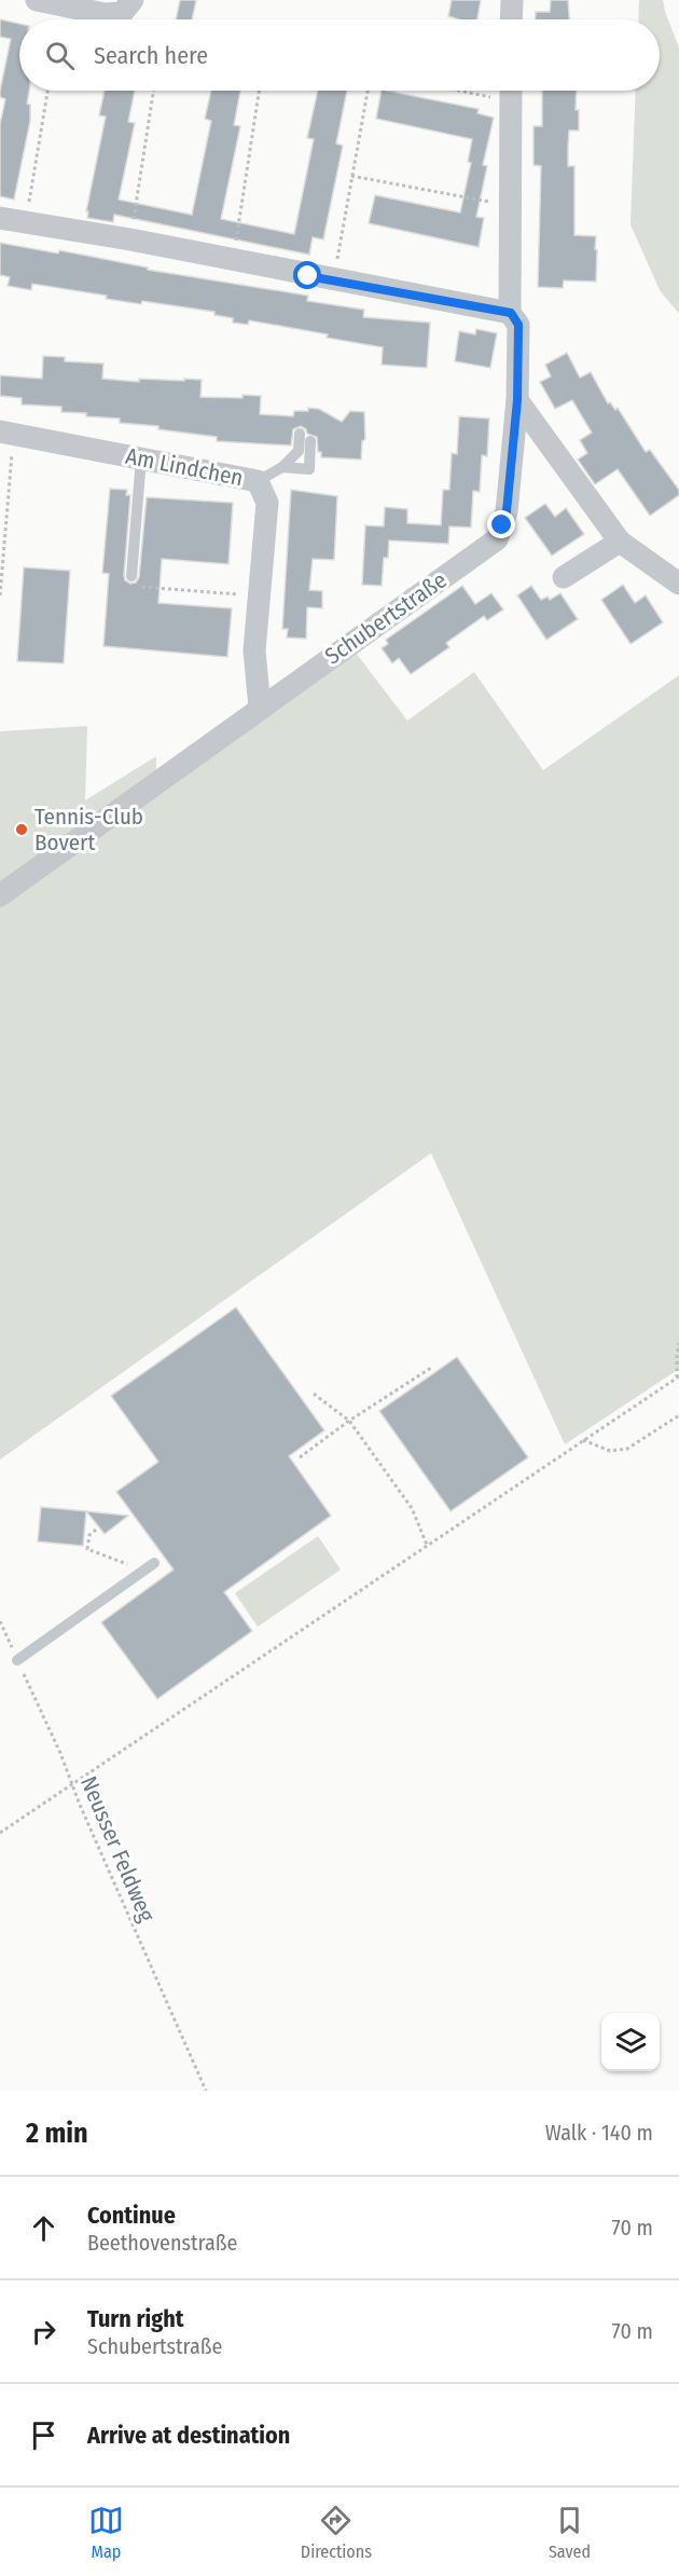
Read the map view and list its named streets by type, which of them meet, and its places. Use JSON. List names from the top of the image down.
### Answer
{
  "streets": {
    "street": ["Am Lindchen", "Schubertstraße"],
    "path": ["Neusser Feldweg"]
  },
  "crossings": [
    ["Am Lindchen", "Schubertstraße"]
  ],
  "places": ["Tennis-Club Bovert"],
  "page": {
    "search": "Search here",
    "heading": ["2 min", "Walk · 140 m"],
    "list": [
      ["Continue", "Beethovenstraße", "70 m"],
      ["Turn right", "Schubertstraße", "70 m"],
      "Arrive at destination"
    ],
    "nav": ["Map", "Directions", "Saved"]
  }
}
